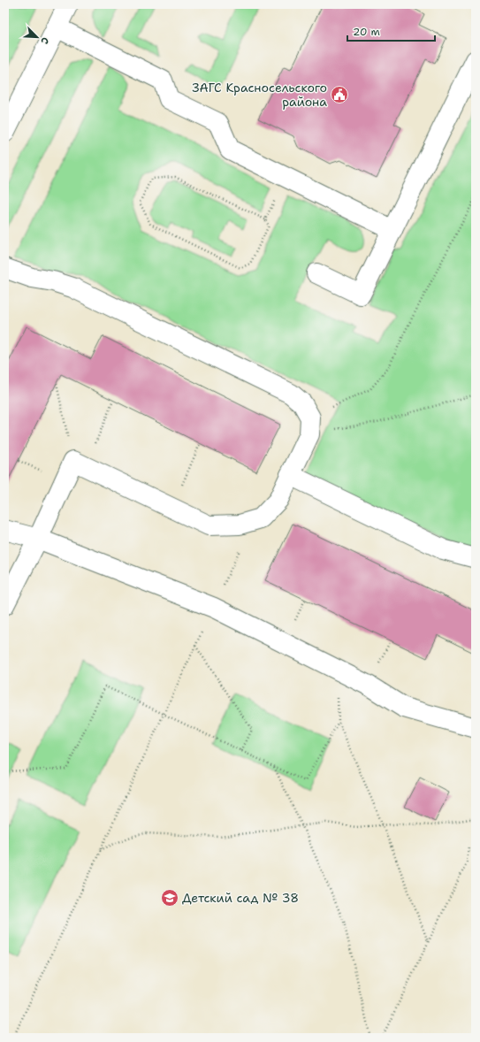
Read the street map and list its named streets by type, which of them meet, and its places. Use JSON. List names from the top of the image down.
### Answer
{
  "places": {
    "public building": ["ЗАГС Красносельского района"],
    "school or university": ["Детский сад № 38"]
  },
  "scale_bar": "20 m",
  "north": "bottom right"
}
